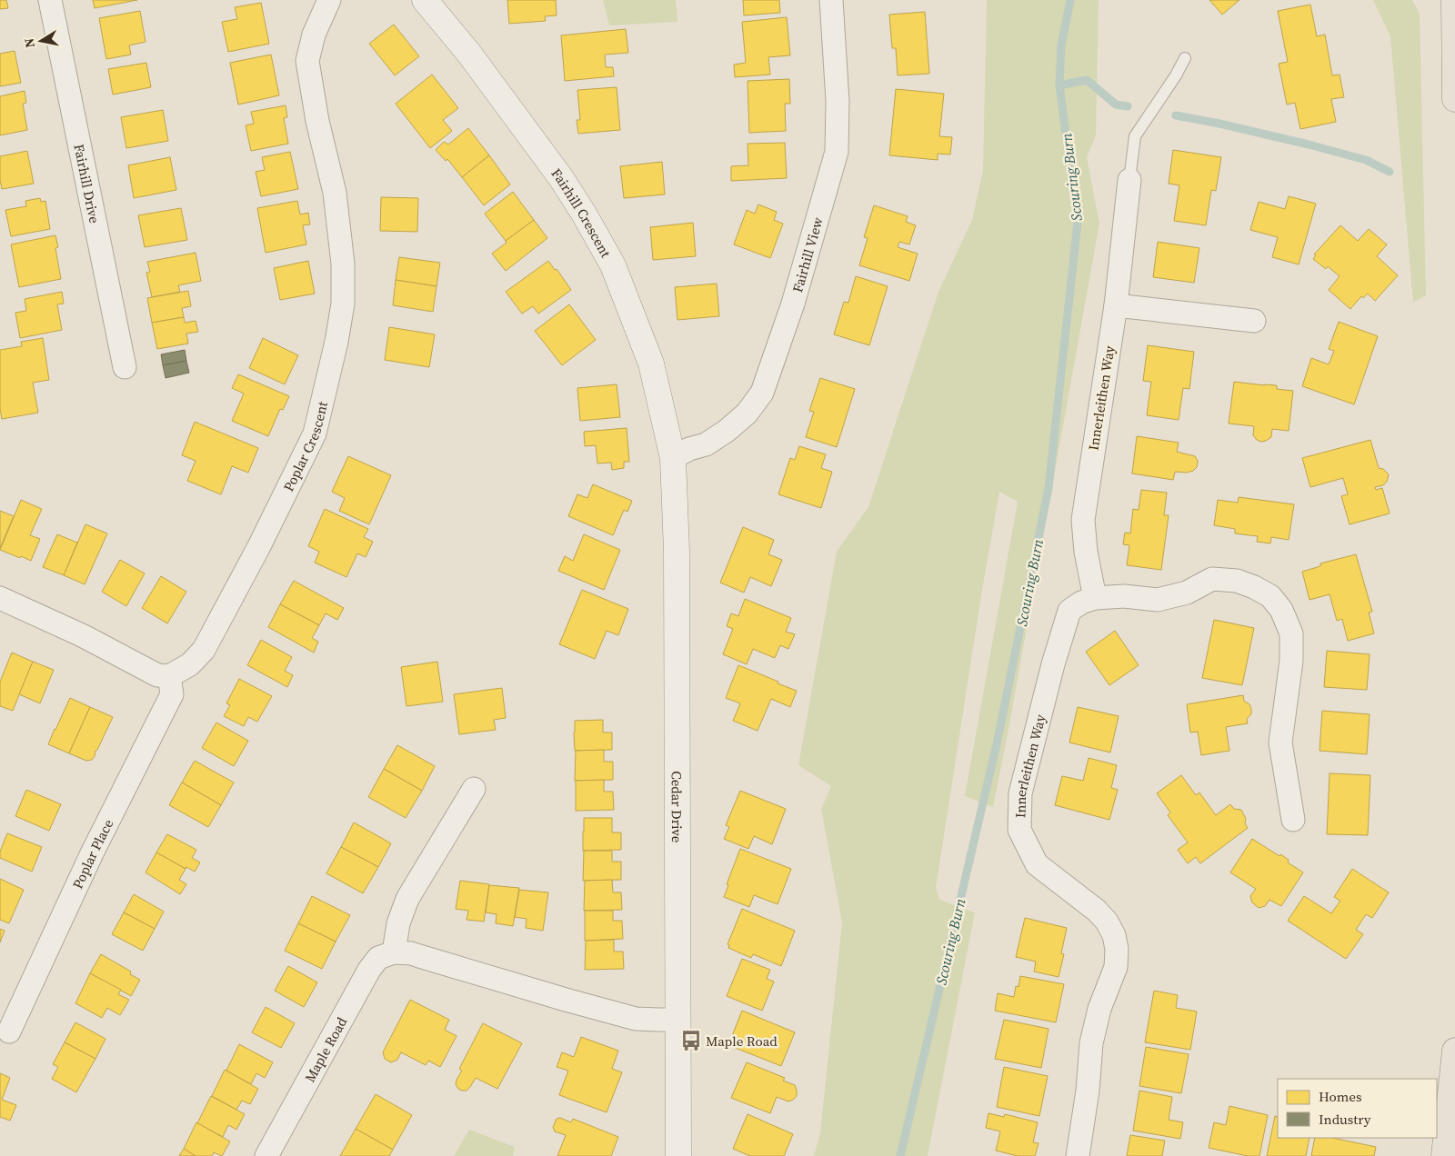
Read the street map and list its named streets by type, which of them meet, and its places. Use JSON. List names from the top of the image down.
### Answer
{
  "streets": {
    "street": [
      "Fairhill Drive",
      "Fairhill Crescent",
      "Fairhill View",
      "Innerleithen Way",
      "Poplar Crescent",
      "Cedar Drive",
      "Poplar Place",
      "Maple Road"
    ]
  },
  "crossings": [
    ["Fairhill Crescent", "Fairhill View"],
    ["Fairhill Crescent", "Cedar Drive"],
    ["Fairhill View", "Cedar Drive"],
    ["Poplar Crescent", "Poplar Place"]
  ],
  "water": ["Scouring Burn"],
  "places": {
    "bus stop": ["Maple Road"]
  },
  "legend": ["Homes", "Industry"],
  "north": "left"
}
